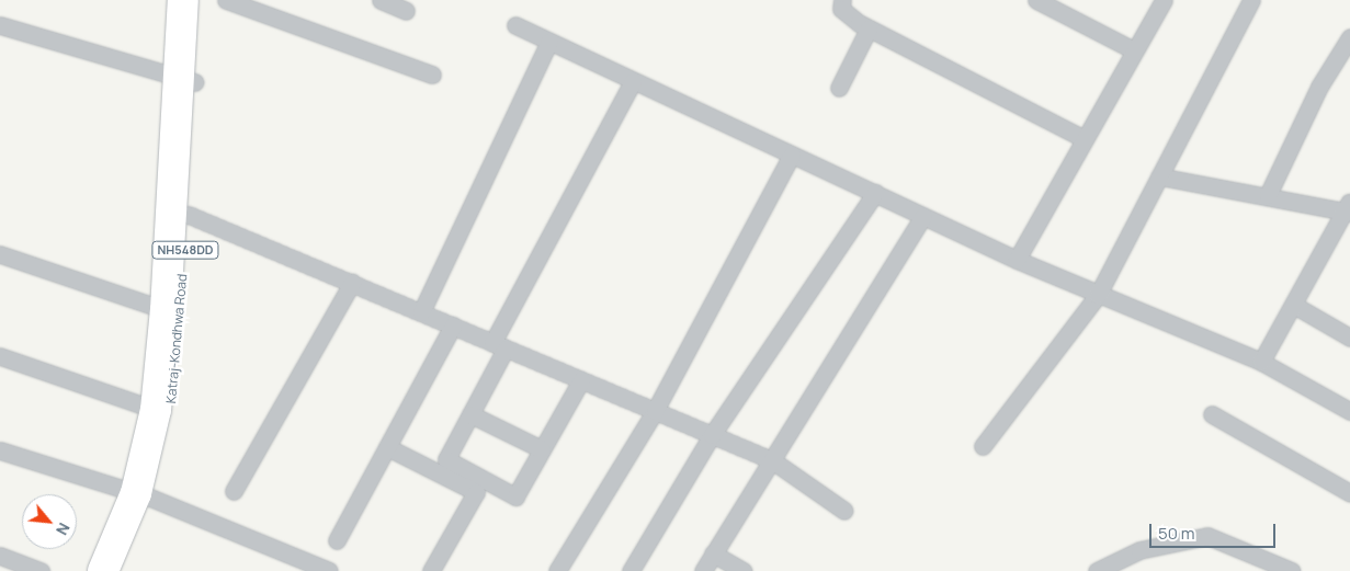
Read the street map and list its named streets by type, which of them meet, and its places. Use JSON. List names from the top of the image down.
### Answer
{
  "streets": {
    "highway": ["NH548DD", "Katraj-Kondhwa Road"]
  },
  "crossings": [
    ["NH548DD", "Katraj-Kondhwa Road"]
  ],
  "scale_bar": "50 m",
  "north": "bottom right"
}
